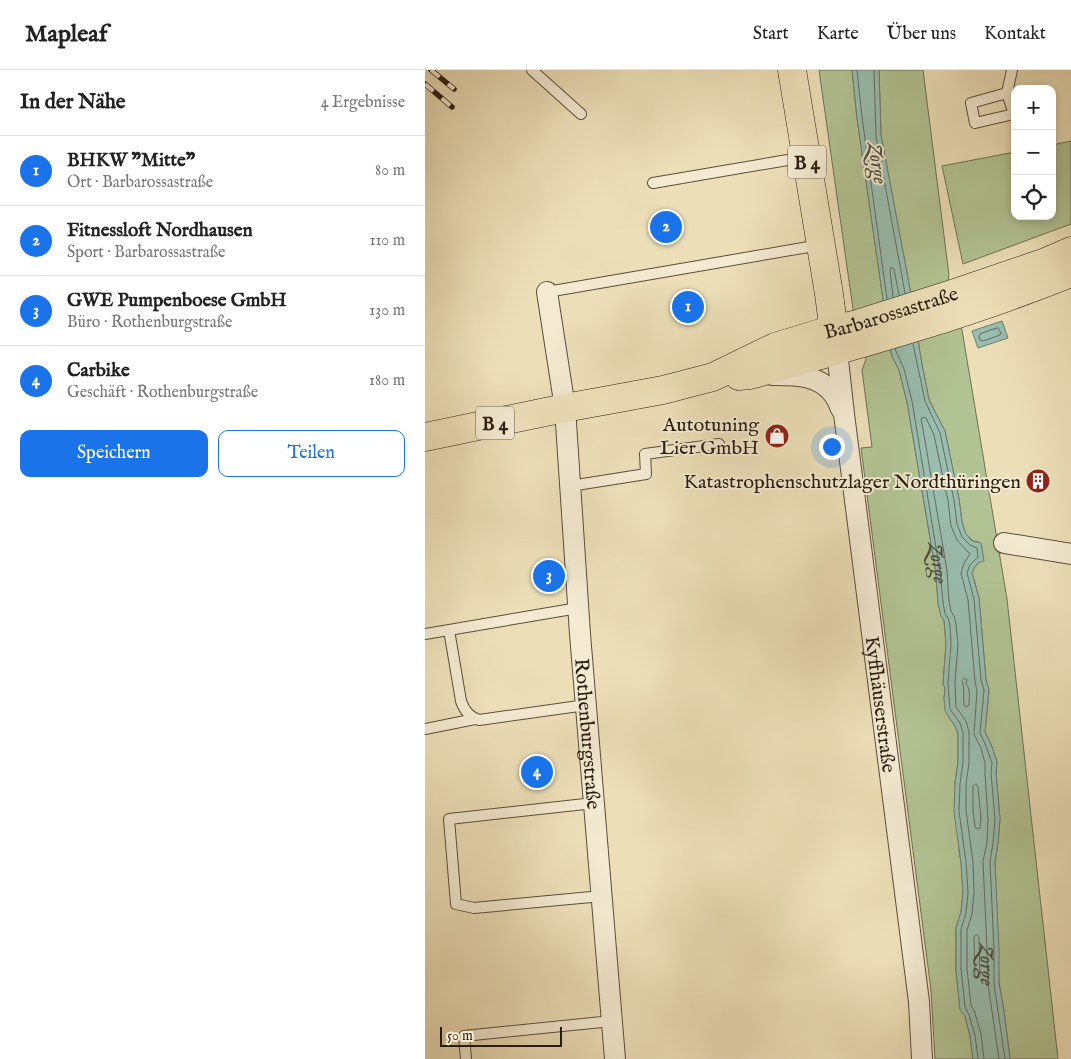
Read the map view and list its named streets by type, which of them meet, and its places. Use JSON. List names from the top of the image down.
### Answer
{
  "streets": {
    "main road": ["B 4", "Barbarossastraße", "Kyffhäuserstraße"],
    "street": ["Rothenburgstraße"]
  },
  "crossings": [
    ["B 4", "Barbarossastraße"],
    ["B 4", "Kyffhäuserstraße"],
    ["Barbarossastraße", "Kyffhäuserstraße"],
    ["Barbarossastraße", "Rothenburgstraße"]
  ],
  "water": ["Zorge"],
  "places": {
    "shop": ["Autotuning Lier GmbH"],
    "building": ["Katastrophenschutzlager Nordthüringen"]
  },
  "scale_bar": "50 m",
  "page": {
    "header": "Mapleaf",
    "nav": [
      "Start",
      "Karte",
      "Über uns",
      "Kontakt"
    ],
    "heading": ["In der Nähe", "4 Ergebnisse"],
    "map_buttons": ["+", "−"],
    "list": [
      {
        "mark": "1",
        "name": "BHKW \"Mitte\"",
        "note": "Ort · Barbarossastraße",
        "value": "80 m"
      },
      {
        "mark": "2",
        "name": "Fitnessloft Nordhausen",
        "note": "Sport · Barbarossastraße",
        "value": "110 m"
      },
      {
        "mark": "3",
        "name": "GWE Pumpenboese GmbH",
        "note": "Büro · Rothenburgstraße",
        "value": "130 m"
      },
      {
        "mark": "4",
        "name": "Carbike",
        "note": "Geschäft · Rothenburgstraße",
        "value": "180 m"
      }
    ],
    "pins": [
      "2",
      "1",
      "3",
      "4"
    ],
    "buttons": ["Speichern", "Teilen"],
    "scale": "50 m"
  }
}
